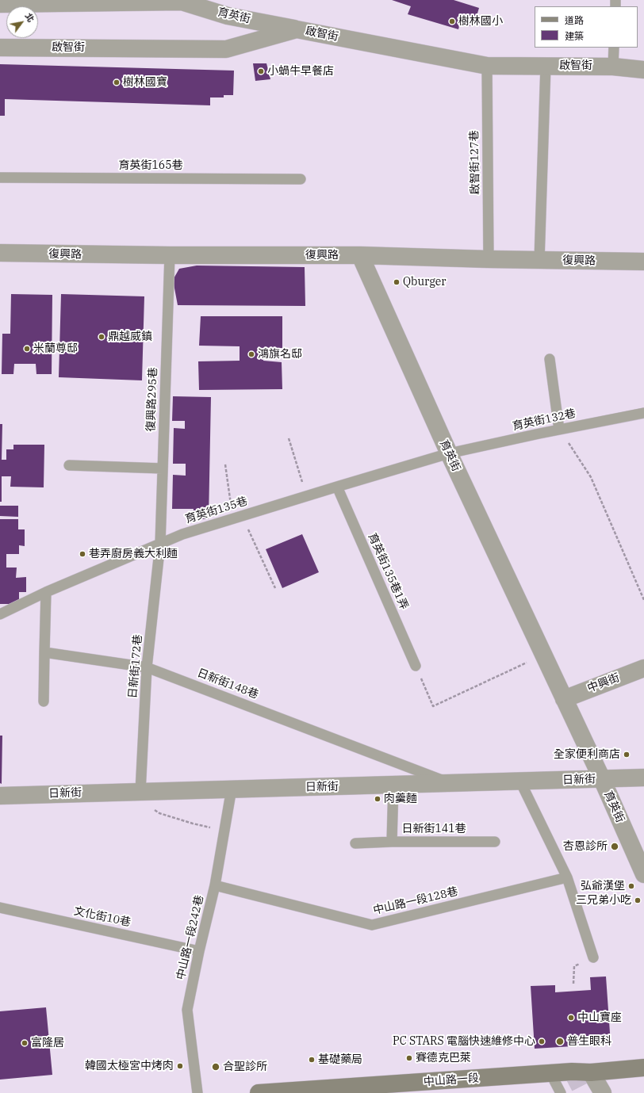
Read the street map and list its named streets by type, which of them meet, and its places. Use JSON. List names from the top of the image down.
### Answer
{
  "streets": {
    "main road": ["中山路一段"],
    "street": [
      "育英街",
      "啟智街",
      "復興路",
      "中興街",
      "日新街"
    ],
    "lane": [
      "啟智街127巷",
      "育英街165巷",
      "復興路295巷",
      "育英街132巷",
      "育英街135巷",
      "育英街135巷1弄",
      "日新街172巷",
      "日新街148巷",
      "日新街141巷",
      "中山路一段128巷",
      "文化街10巷",
      "中山路一段242巷"
    ]
  },
  "crossings": [
    ["育英街", "啟智街"],
    ["育英街", "復興路"],
    ["育英街", "育英街132巷"],
    ["育英街", "育英街135巷"],
    ["育英街", "中興街"],
    ["育英街", "日新街"],
    ["啟智街", "啟智街127巷"],
    ["啟智街127巷", "復興路"],
    ["復興路", "復興路295巷"],
    ["復興路295巷", "育英街135巷"],
    ["復興路295巷", "日新街172巷"],
    ["育英街132巷", "育英街135巷"],
    ["育英街135巷", "育英街135巷1弄"],
    ["育英街135巷", "日新街172巷"],
    ["日新街172巷", "日新街148巷"],
    ["日新街172巷", "日新街"],
    ["日新街148巷", "日新街"],
    ["日新街", "日新街141巷"],
    ["日新街", "中山路一段242巷"],
    ["中山路一段128巷", "中山路一段242巷"],
    ["文化街10巷", "中山路一段242巷"]
  ],
  "places": [
    "樹林國小",
    "小蝸牛早餐店",
    "樹林國寶",
    "Qburger",
    "鼎越威鎮",
    "米蘭尊邸",
    "鴻旗名邸",
    "巷弄廚房義大利麵",
    "全家便利商店",
    "肉羹麵",
    "杏恩診所",
    "弘爺漢堡",
    "三兄弟小吃",
    "中山寶座",
    "PC STARS 電腦快速維修中心",
    "普生眼科",
    "富隆居",
    "賽德克巴萊",
    "基礎藥局",
    "韓國太極宮中烤肉",
    "合聖診所"
  ],
  "legend": ["道路", "建築"],
  "north": "top right"
}
